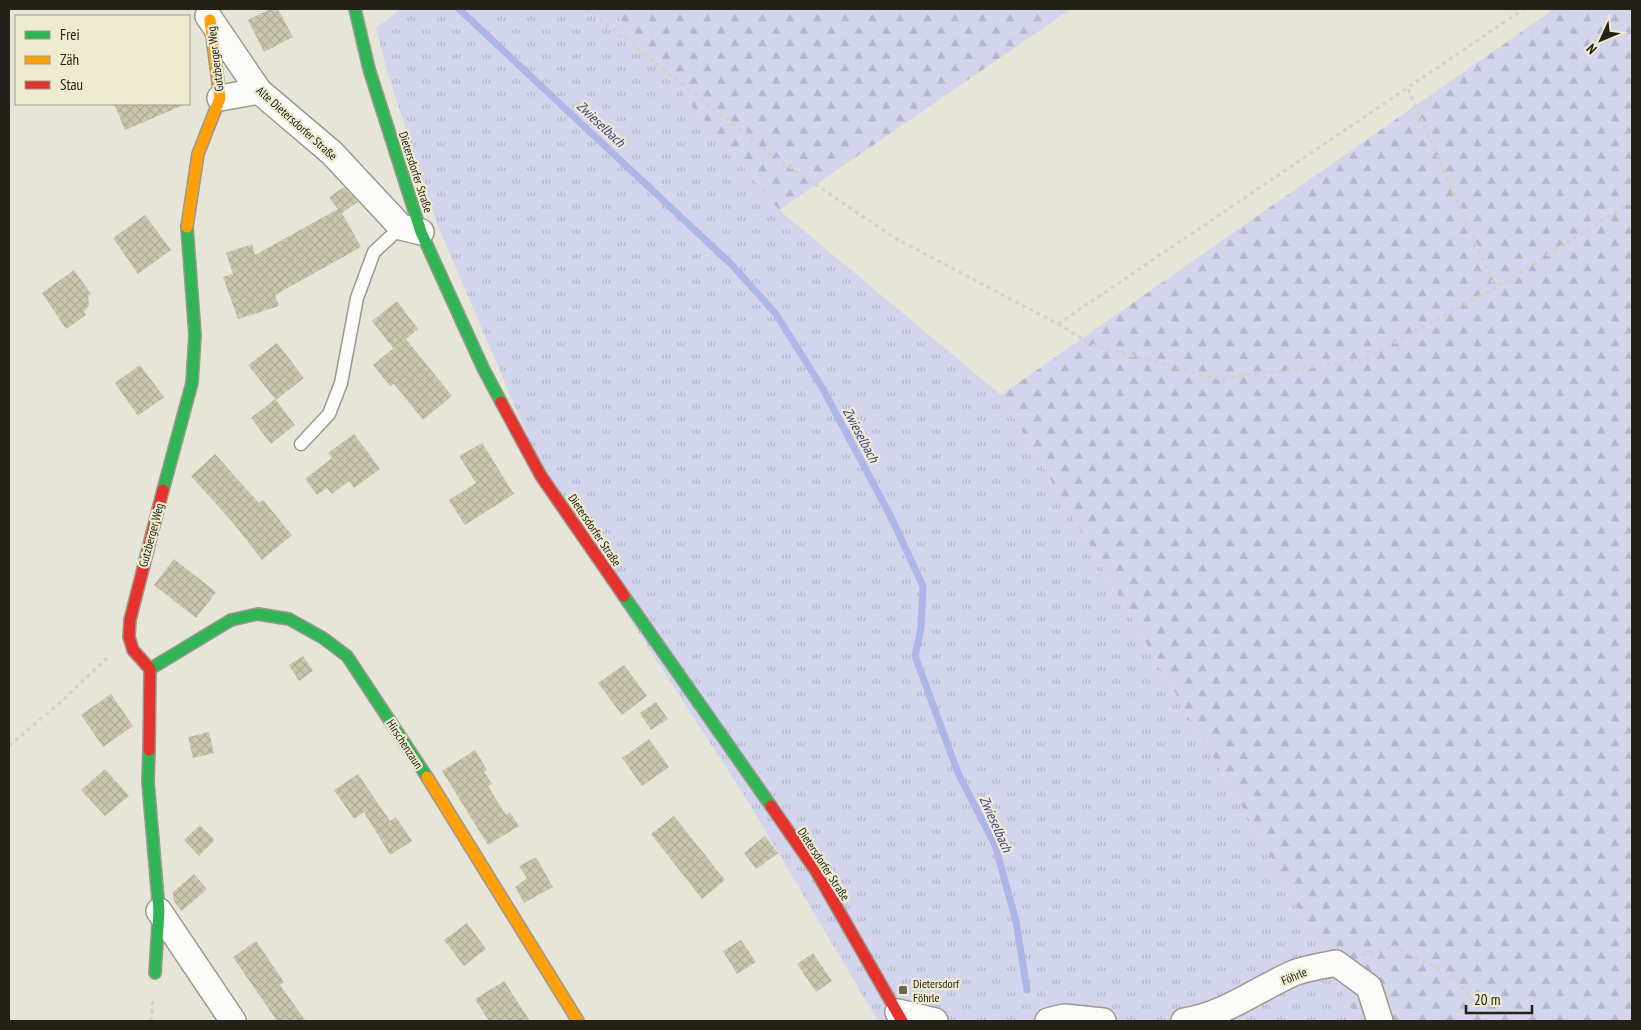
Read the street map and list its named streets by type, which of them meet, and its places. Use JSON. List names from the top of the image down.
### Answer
{
  "streets": {
    "street": [
      "Gutzberger Weg",
      "Alte Dietersdorfer Straße",
      "Dietersdorfer Straße",
      "Hirschenzaun",
      "Föhrle"
    ]
  },
  "crossings": [
    ["Gutzberger Weg", "Alte Dietersdorfer Straße"],
    ["Alte Dietersdorfer Straße", "Dietersdorfer Straße"]
  ],
  "water": ["Zwieselbach"],
  "places": {
    "transit": ["Dietersdorf Föhrle"]
  },
  "legend": ["Frei", "Zäh", "Stau"],
  "scale_bar": "20 m",
  "north": "bottom left"
}
